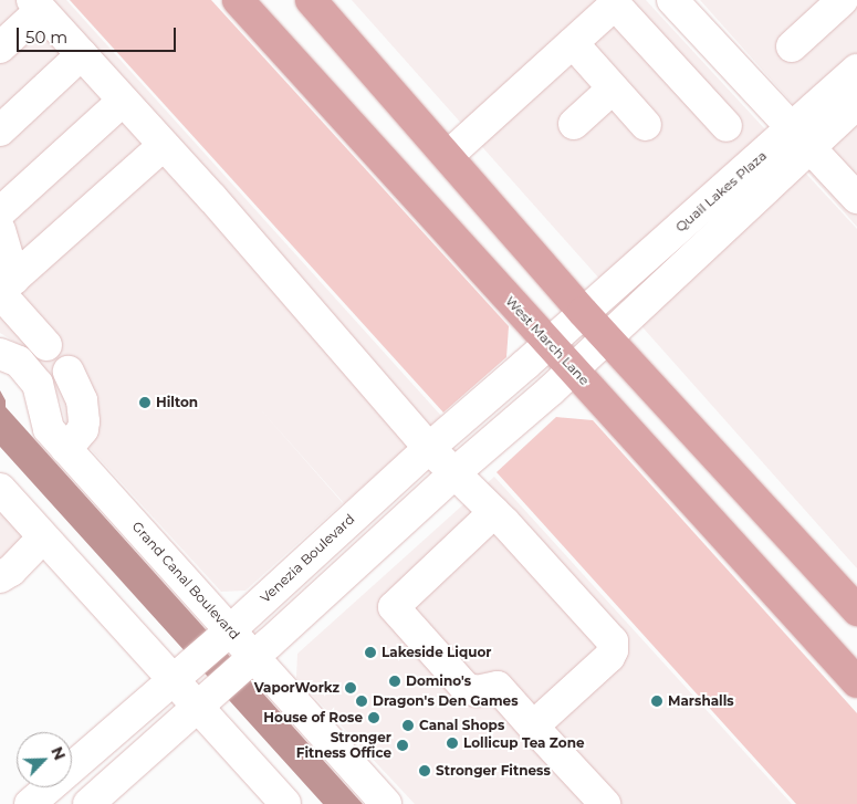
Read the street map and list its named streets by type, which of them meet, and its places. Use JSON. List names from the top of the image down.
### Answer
{
  "streets": {
    "main road": ["West March Lane"],
    "street": ["Quail Lakes Plaza", "Venezia Boulevard", "Grand Canal Boulevard"]
  },
  "crossings": [
    ["Quail Lakes Plaza", "Venezia Boulevard"],
    ["West March Lane", "Venezia Boulevard"],
    ["Venezia Boulevard", "Grand Canal Boulevard"]
  ],
  "places": [
    "Hilton",
    "Lakeside Liquor",
    "Domino's",
    "VaporWorkz",
    "Dragon's Den Games",
    "Marshalls",
    "House of Rose",
    "Canal Shops",
    "Lollicup Tea Zone",
    "Stronger Fitness Office",
    "Stronger Fitness"
  ],
  "scale_bar": "50 m",
  "north": "top right"
}
